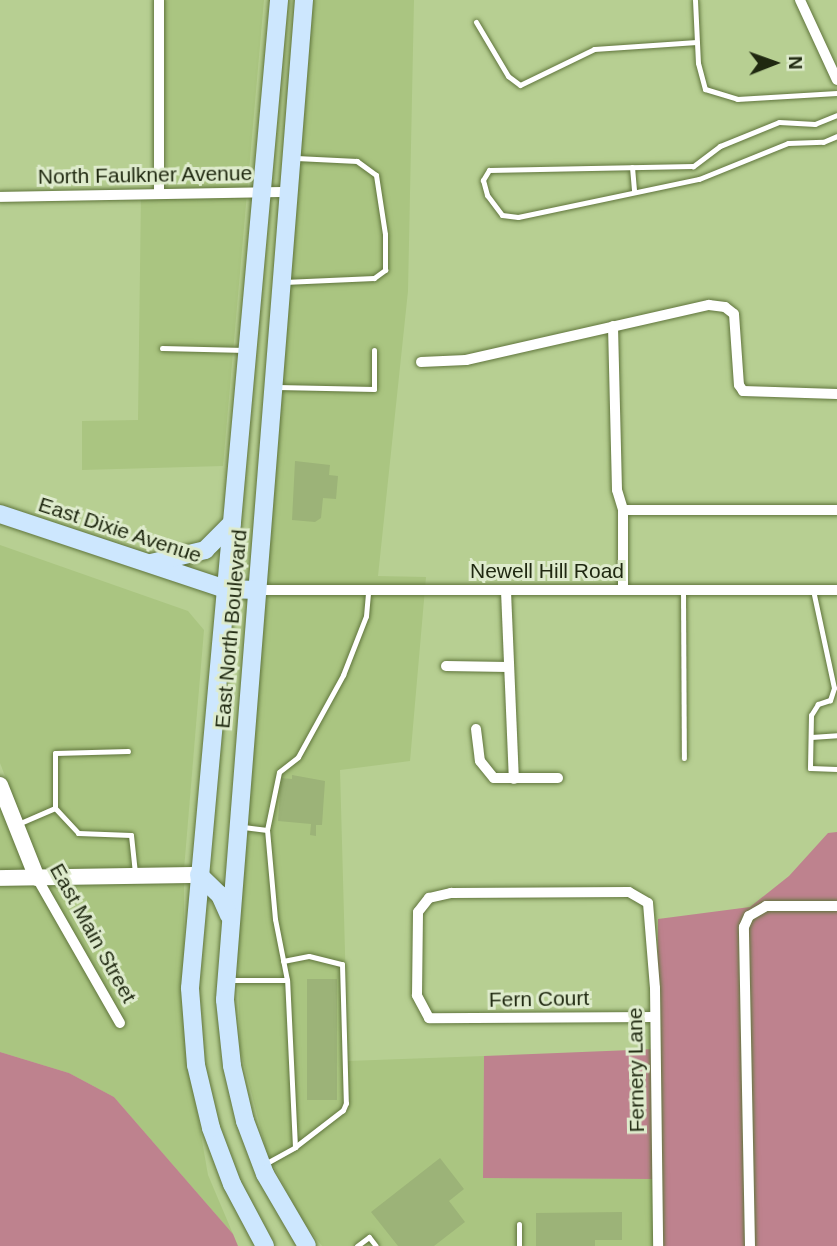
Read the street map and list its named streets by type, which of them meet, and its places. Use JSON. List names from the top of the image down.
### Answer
{
  "streets": {
    "main road": ["East Dixie Avenue", "East North Boulevard"],
    "street": [
      "North Faulkner Avenue",
      "Newell Hill Road",
      "East Main Street",
      "Fern Court",
      "Fernery Lane"
    ]
  },
  "crossings": [
    ["North Faulkner Avenue", "East North Boulevard"],
    ["East Dixie Avenue", "Newell Hill Road"],
    ["East Dixie Avenue", "East North Boulevard"],
    ["Newell Hill Road", "East North Boulevard"],
    ["Fern Court", "Fernery Lane"]
  ],
  "north": "right"
}
